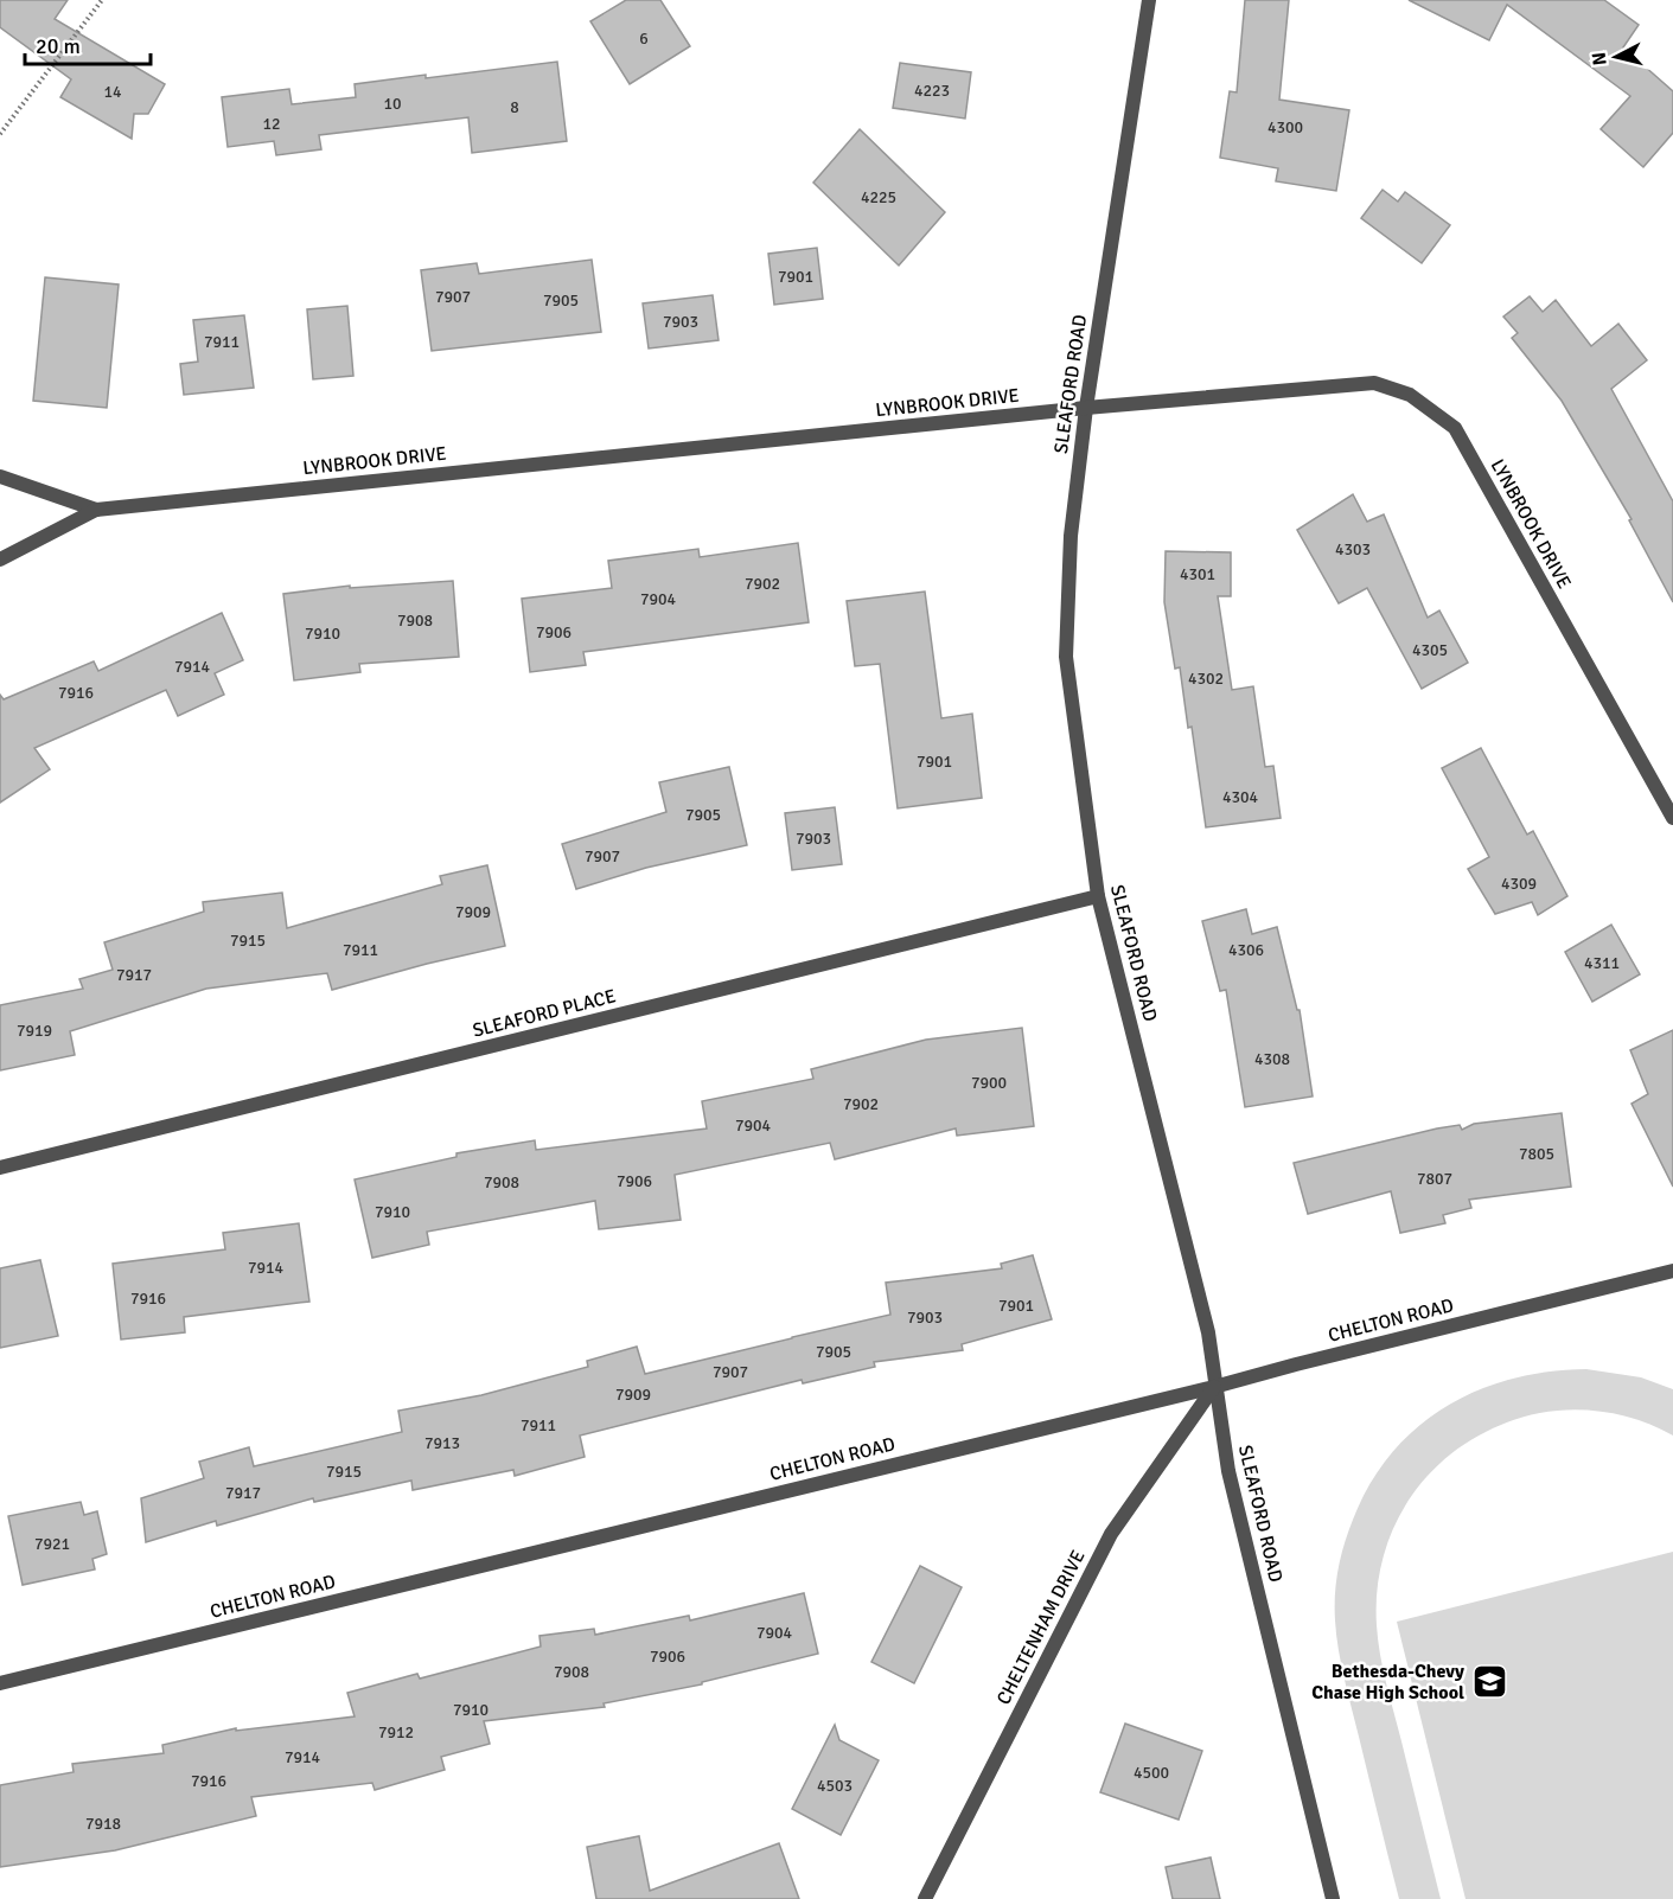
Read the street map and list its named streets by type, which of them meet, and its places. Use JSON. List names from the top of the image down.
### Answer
{
  "streets": {
    "street": [
      "SLEAFORD ROAD",
      "LYNBROOK DRIVE",
      "SLEAFORD PLACE",
      "CHELTON ROAD",
      "CHELTENHAM DRIVE"
    ]
  },
  "crossings": [
    ["SLEAFORD ROAD", "LYNBROOK DRIVE"],
    ["SLEAFORD ROAD", "SLEAFORD PLACE"],
    ["SLEAFORD ROAD", "CHELTON ROAD"],
    ["SLEAFORD ROAD", "CHELTENHAM DRIVE"],
    ["CHELTON ROAD", "CHELTENHAM DRIVE"]
  ],
  "places": {
    "school or university": ["Bethesda-Chevy Chase High School"]
  },
  "house_numbers": [
    "6",
    "4223",
    "14",
    "10",
    "8",
    "12",
    "4300",
    "4225",
    "7901",
    "7907",
    "7905",
    "7903",
    "7911",
    "4303",
    "4301",
    "7902",
    "7904",
    "7908",
    "7906",
    "7910",
    "4305",
    "7914",
    "4302",
    "7916",
    "7901",
    "4304",
    "7905",
    "7903",
    "7907",
    "4309",
    "7909",
    "7915",
    "7911",
    "4306",
    "4311",
    "7917",
    "7919",
    "4308",
    "7900",
    "7902",
    "7904",
    "7805",
    "7807",
    "7906",
    "7908",
    "7910",
    "7914",
    "7916",
    "7901",
    "7903",
    "7905",
    "7907",
    "7909",
    "7911",
    "7913",
    "7915",
    "7917",
    "7921",
    "7904",
    "7906",
    "7908",
    "7910",
    "7912",
    "7914",
    "4500",
    "7916",
    "4503",
    "7918"
  ],
  "scale_bar": "20 m",
  "north": "left"
}
